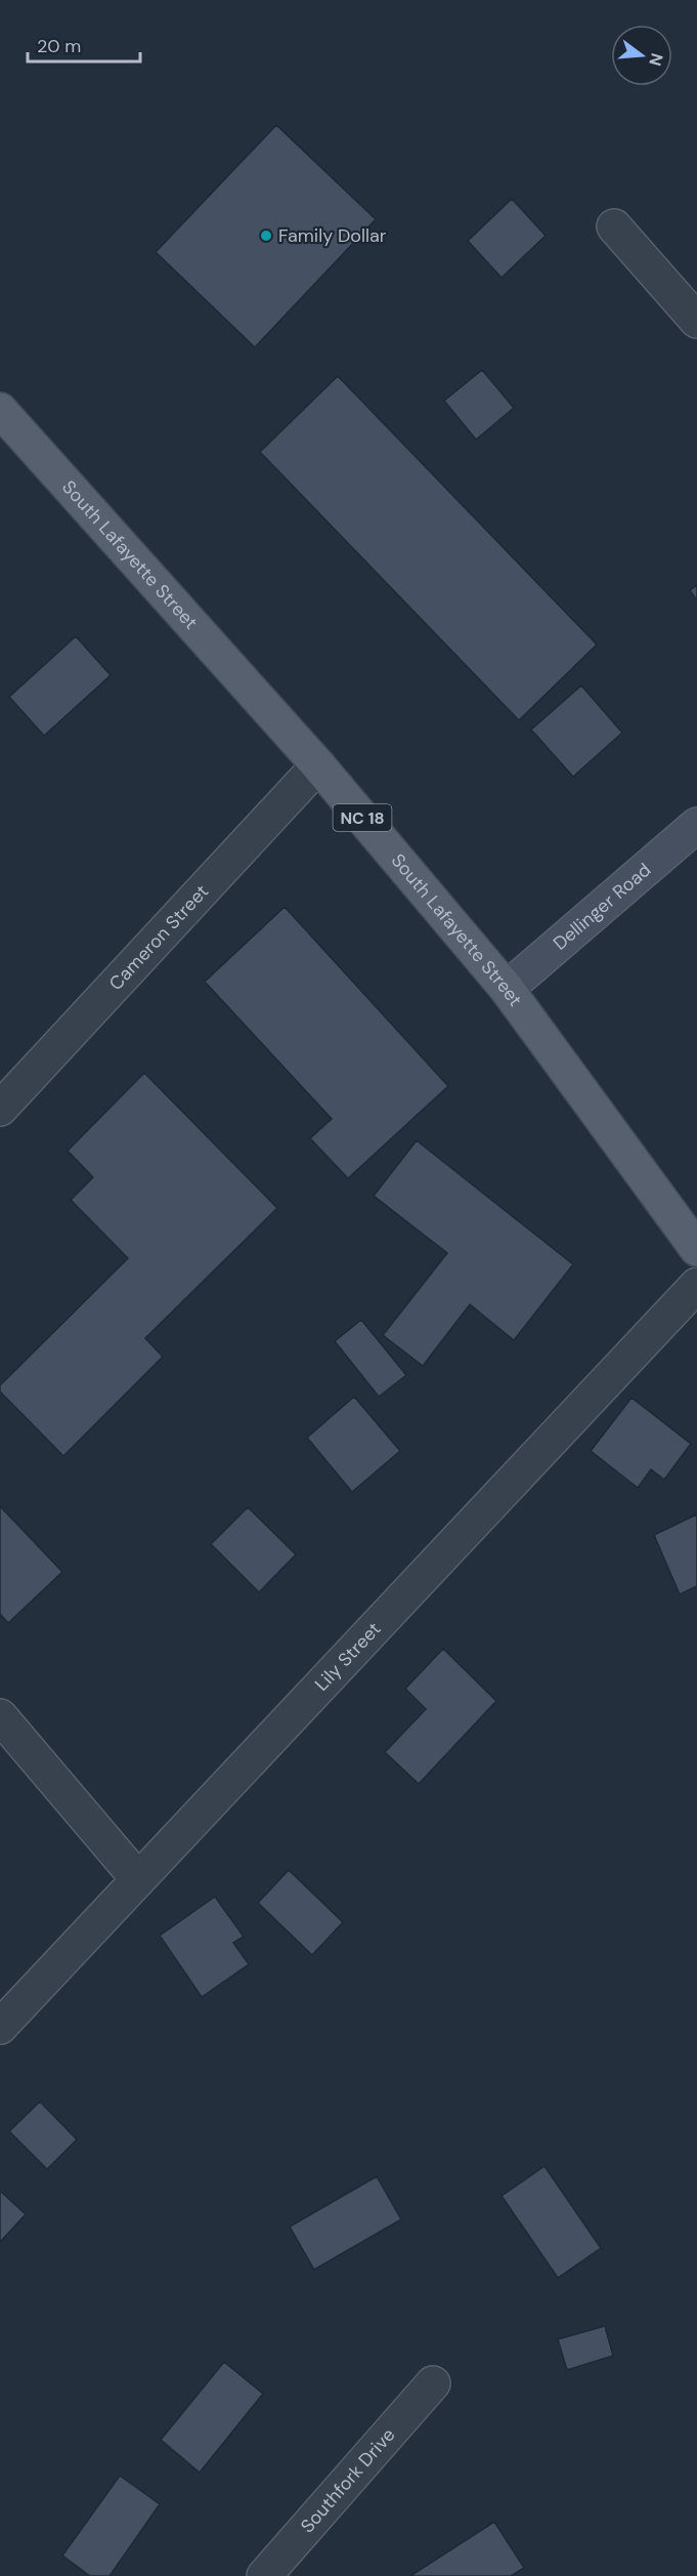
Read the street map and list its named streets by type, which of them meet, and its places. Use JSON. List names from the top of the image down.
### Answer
{
  "streets": {
    "main road": ["South Lafayette Street", "NC 18"],
    "street": [
      "Dellinger Road",
      "Cameron Street",
      "Lily Street",
      "Southfork Drive"
    ]
  },
  "crossings": [
    ["South Lafayette Street", "Dellinger Road"],
    ["South Lafayette Street", "Cameron Street"]
  ],
  "places": ["Family Dollar"],
  "scale_bar": "20 m",
  "north": "right"
}
